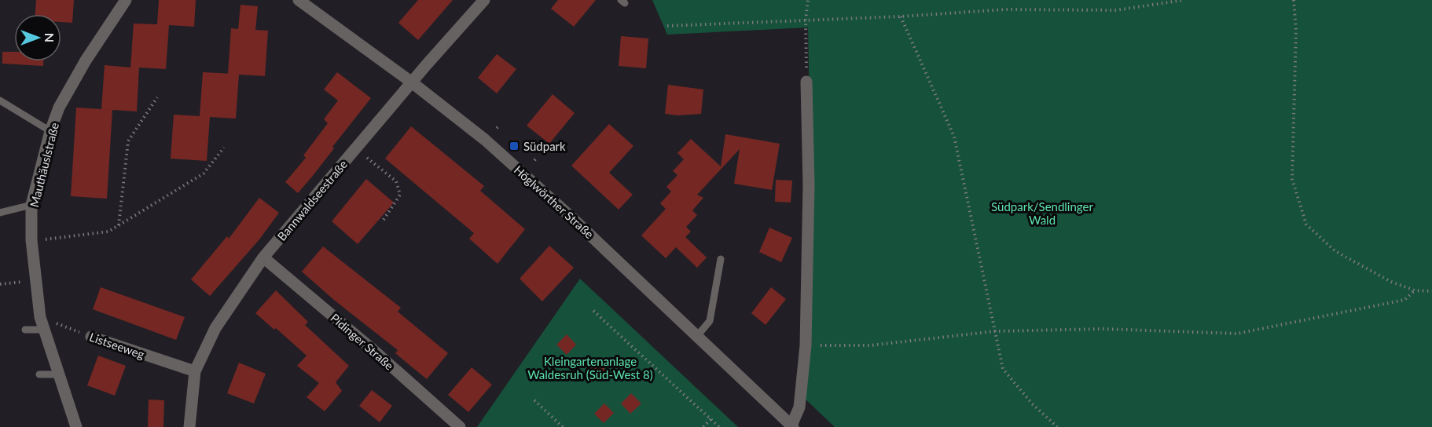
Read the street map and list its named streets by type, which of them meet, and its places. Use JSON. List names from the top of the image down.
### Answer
{
  "streets": {
    "street": [
      "Mauthäuslstraße",
      "Bannwaldseestraße",
      "Höglwörther Straße",
      "Pidinger Straße",
      "Listseeweg"
    ]
  },
  "crossings": [
    ["Mauthäuslstraße", "Listseeweg"],
    ["Bannwaldseestraße", "Höglwörther Straße"],
    ["Bannwaldseestraße", "Pidinger Straße"],
    ["Bannwaldseestraße", "Listseeweg"]
  ],
  "parks": ["Südpark/Sendlinger Wald", "Kleingartenanlage Waldesruh (Süd-West 8)"],
  "places": {
    "transit": ["Südpark"]
  },
  "north": "right"
}
